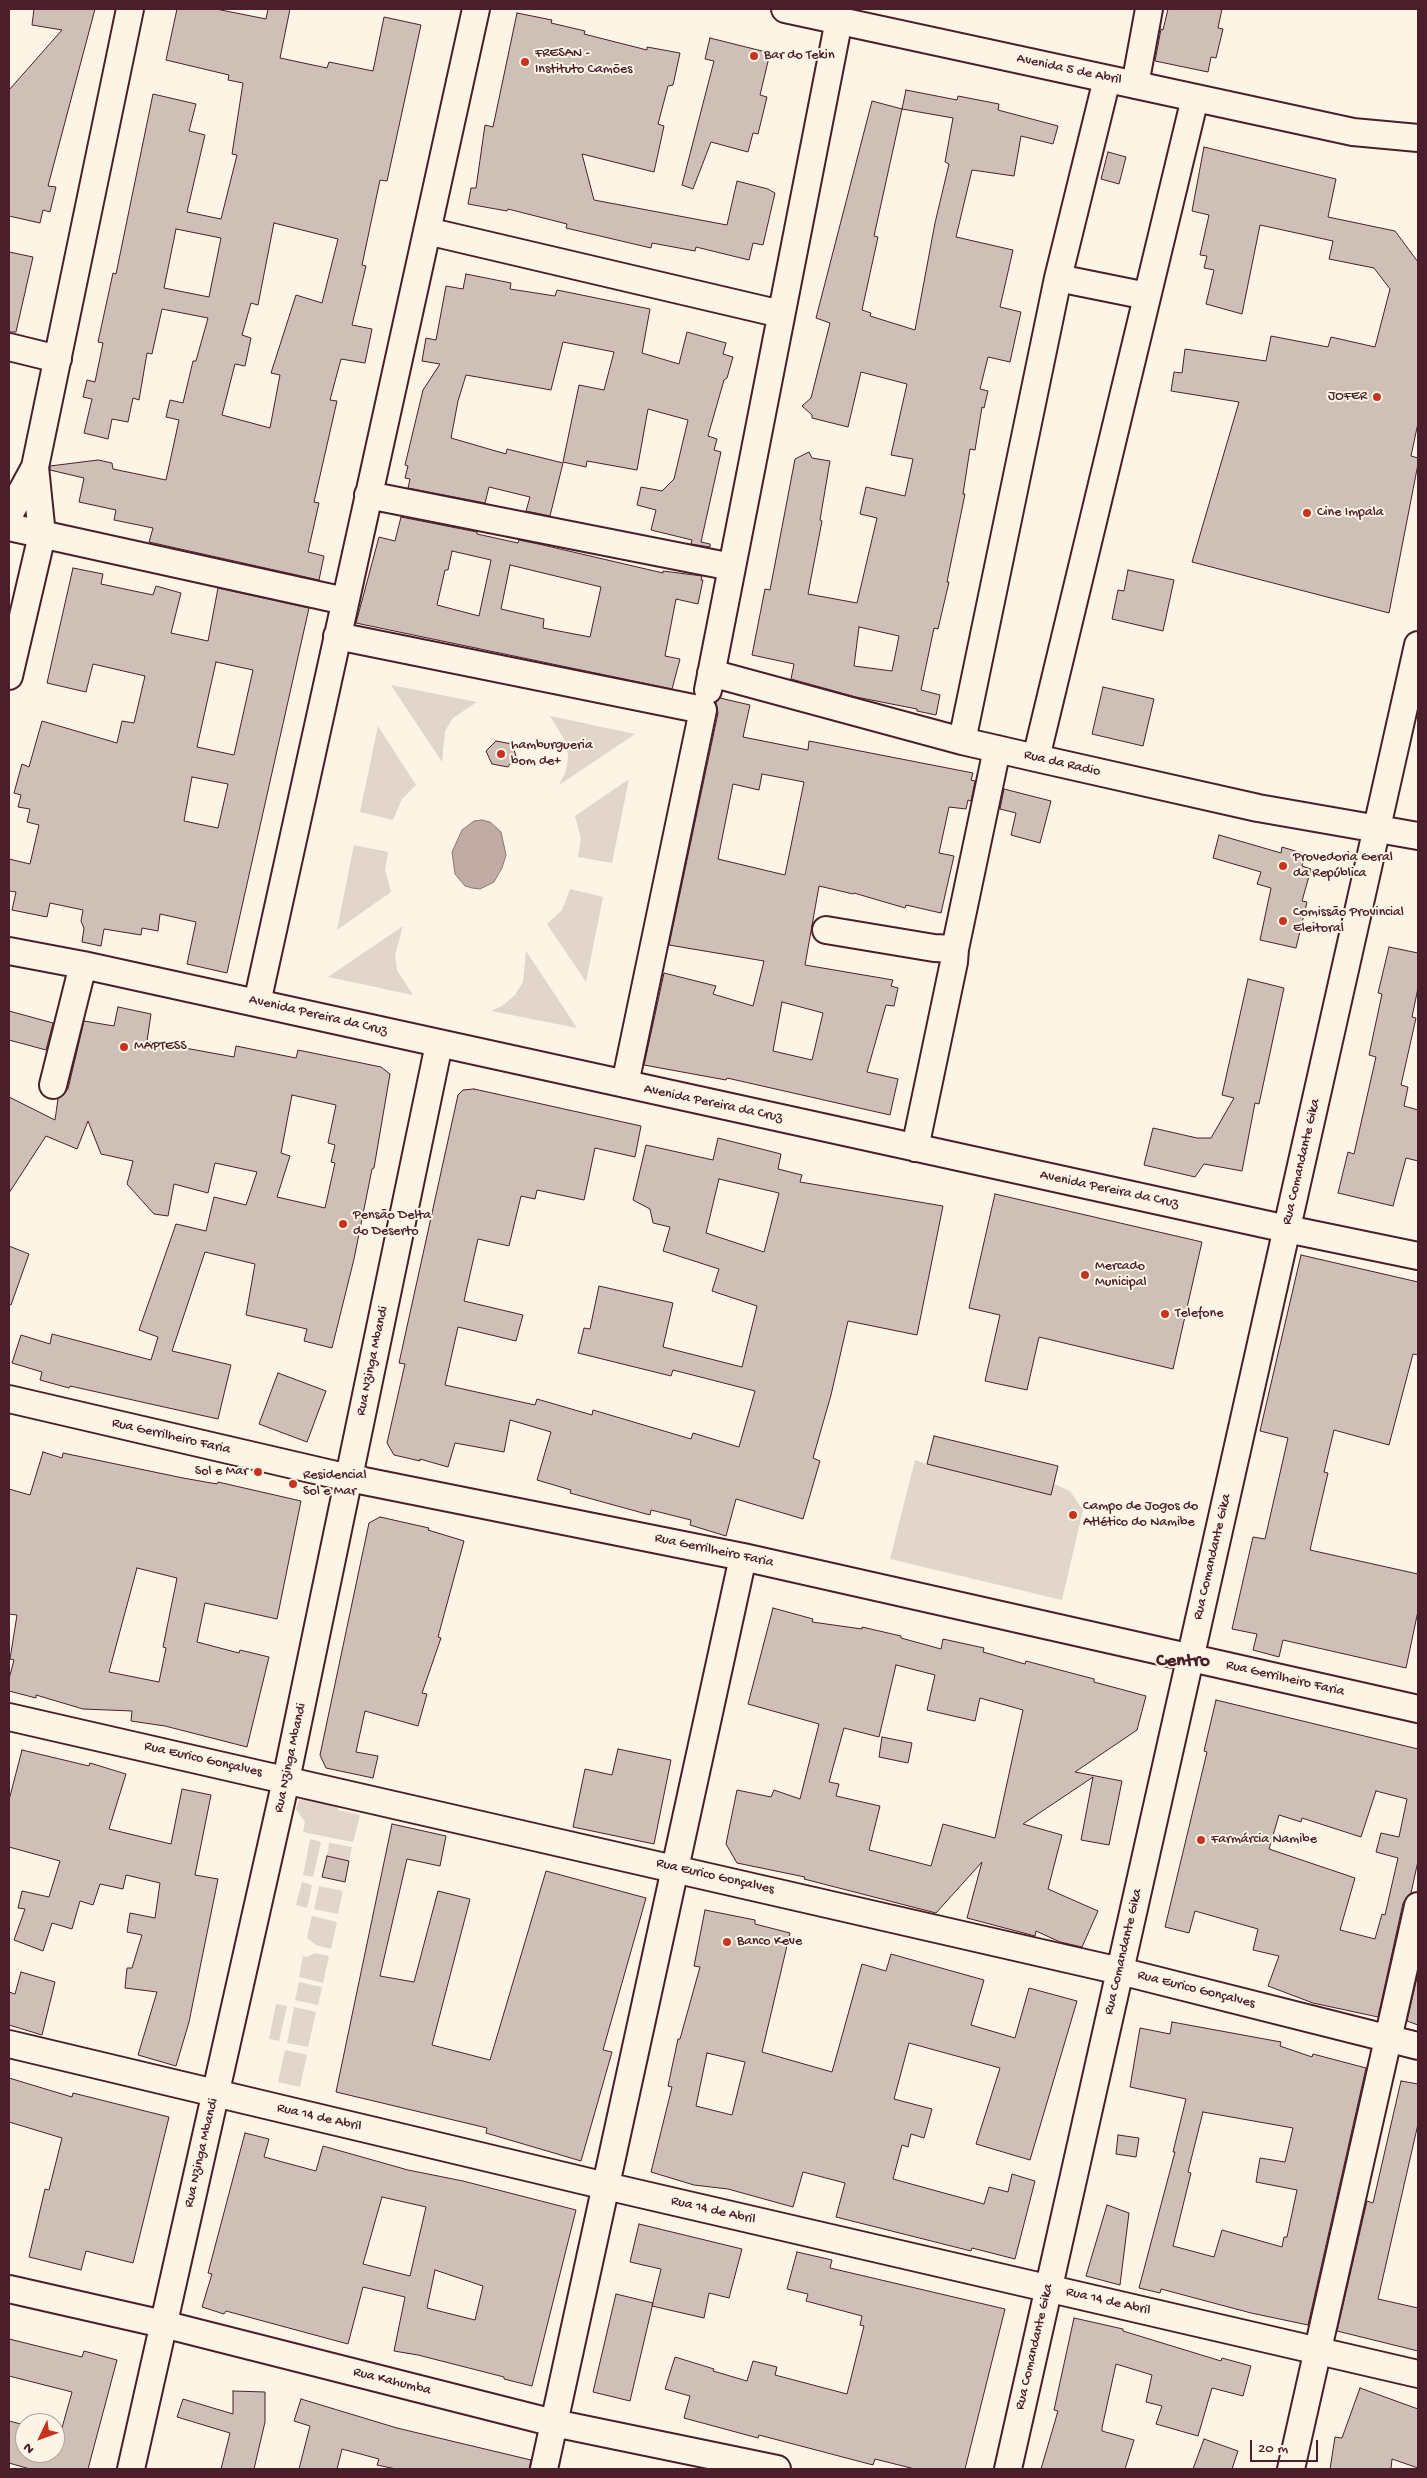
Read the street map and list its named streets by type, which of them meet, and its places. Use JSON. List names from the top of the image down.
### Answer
{
  "streets": {
    "street": [
      "Avenida 5 de Abril",
      "Rua da Radio",
      "Avenida Pereira da Cruz",
      "Rua Comandante Gika",
      "Rua Nzinga Mbandi",
      "Rua Gerrilheiro Faria",
      "Rua Eurico Gonçalves",
      "Rua 14 de Abril",
      "Rua Kahumba"
    ]
  },
  "crossings": [
    ["Rua da Radio", "Rua Comandante Gika"],
    ["Avenida Pereira da Cruz", "Rua Comandante Gika"],
    ["Avenida Pereira da Cruz", "Rua Nzinga Mbandi"],
    ["Rua Comandante Gika", "Rua Gerrilheiro Faria"],
    ["Rua Comandante Gika", "Rua Eurico Gonçalves"],
    ["Rua Comandante Gika", "Rua 14 de Abril"],
    ["Rua Nzinga Mbandi", "Rua Gerrilheiro Faria"],
    ["Rua Nzinga Mbandi", "Rua Eurico Gonçalves"],
    ["Rua Nzinga Mbandi", "Rua 14 de Abril"],
    ["Rua Nzinga Mbandi", "Rua Kahumba"]
  ],
  "districts": ["Centro"],
  "places": [
    "Bar do Tekin",
    "FRESAN - Instituto Camões",
    "JOFER",
    "Cine Impala",
    "hamburgueria bom de+",
    "Provedoria Geral da República",
    "Comissão Provincial Eleitoral",
    "MAPTESS",
    "Pensão Delta do Deserto",
    "Mercado Municipal",
    "Telefone",
    "Sol e Mar",
    "Residencial Sol e Mar",
    "Campo de Jogos do Atlético do Namibe",
    "Farmárcia Namibe",
    "Banco Keve"
  ],
  "scale_bar": "20 m",
  "north": "bottom left"
}
